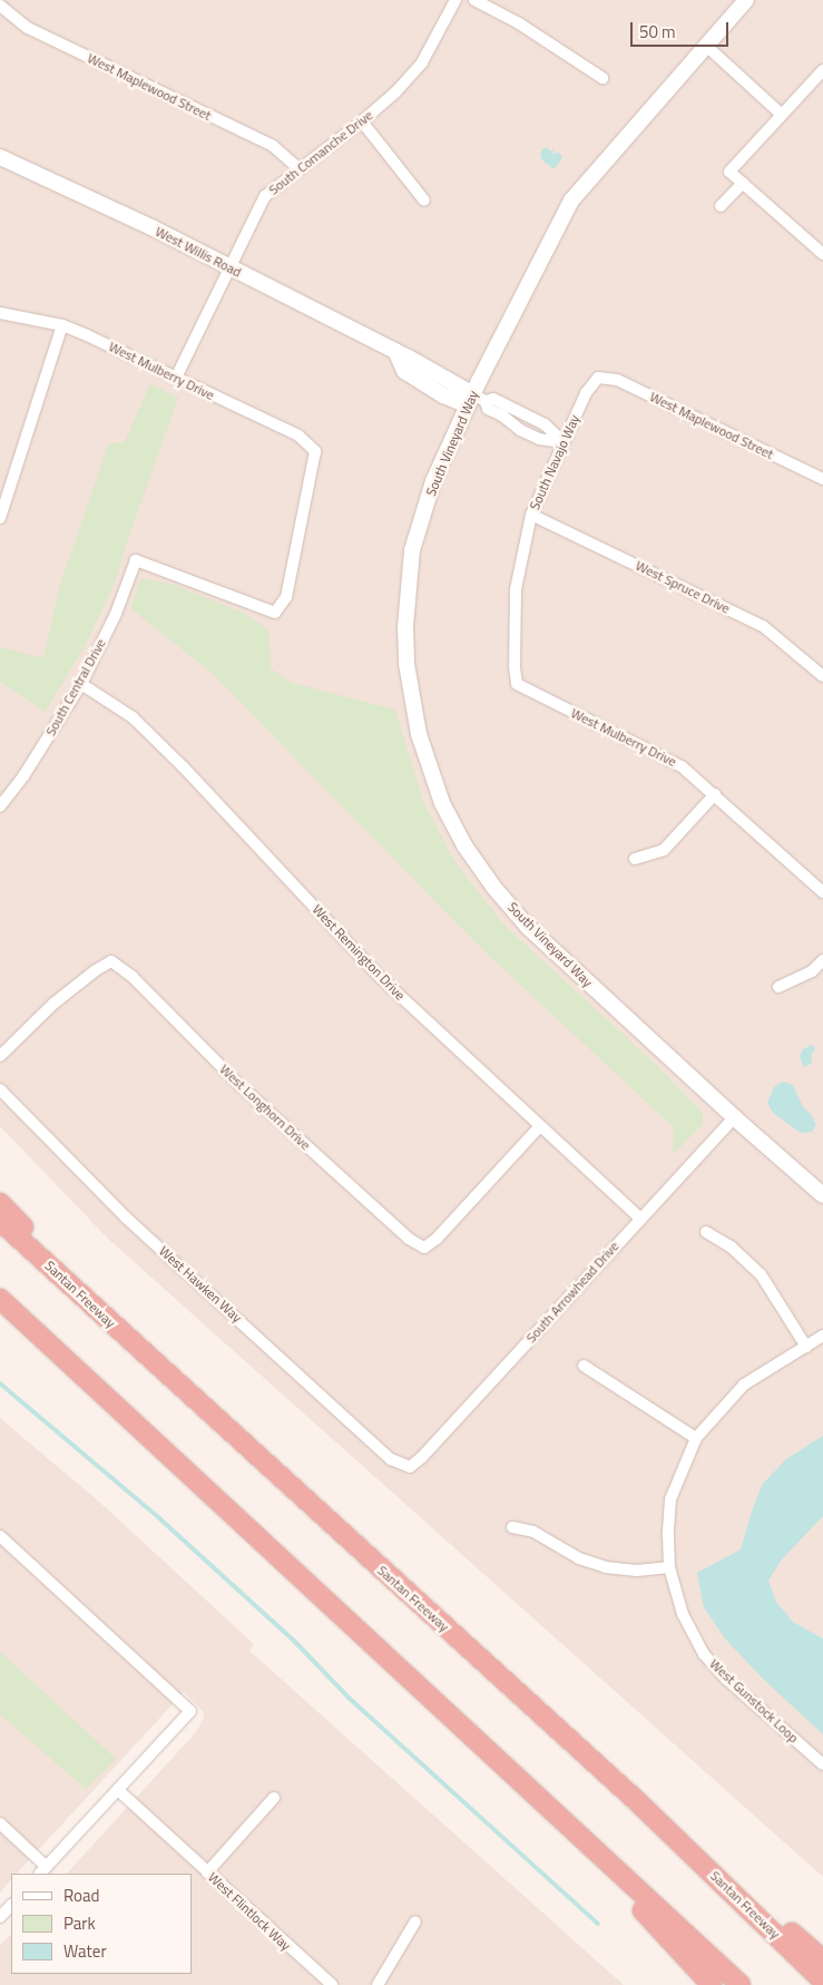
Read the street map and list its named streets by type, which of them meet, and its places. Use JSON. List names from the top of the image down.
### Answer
{
  "streets": {
    "highway": ["Santan Freeway"],
    "street": [
      "West Maplewood Street",
      "South Comanche Drive",
      "West Willis Road",
      "West Mulberry Drive",
      "South Vineyard Way",
      "South Navajo Way",
      "West Spruce Drive",
      "South Central Drive",
      "West Remington Drive",
      "West Longhorn Drive",
      "West Hawken Way",
      "South Arrowhead Drive",
      "West Gunstock Loop",
      "West Flintlock Way"
    ]
  },
  "crossings": [
    ["West Maplewood Street", "South Comanche Drive"],
    ["West Maplewood Street", "South Navajo Way"],
    ["South Comanche Drive", "West Willis Road"],
    ["South Comanche Drive", "West Mulberry Drive"],
    ["West Willis Road", "South Vineyard Way"],
    ["West Willis Road", "South Navajo Way"],
    ["West Mulberry Drive", "South Navajo Way"],
    ["West Mulberry Drive", "South Central Drive"],
    ["South Vineyard Way", "South Arrowhead Drive"],
    ["South Navajo Way", "West Spruce Drive"],
    ["South Central Drive", "West Remington Drive"],
    ["West Remington Drive", "West Longhorn Drive"],
    ["West Remington Drive", "South Arrowhead Drive"],
    ["West Hawken Way", "South Arrowhead Drive"]
  ],
  "legend": ["Road", "Park", "Water"],
  "scale_bar": "50 m"
}
